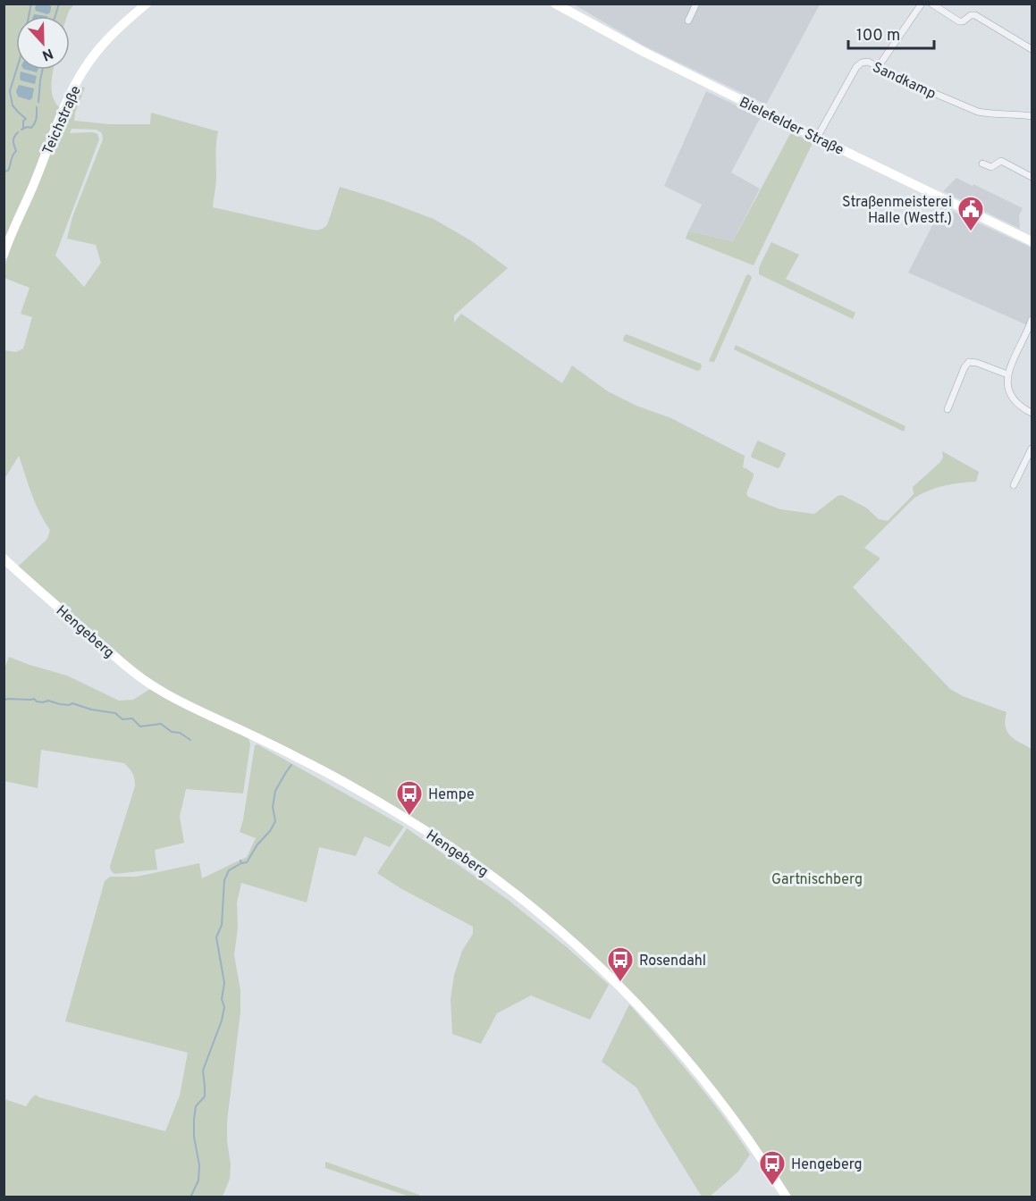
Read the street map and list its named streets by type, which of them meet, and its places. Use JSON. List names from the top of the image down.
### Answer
{
  "streets": {
    "street": [
      "Sandkamp",
      "Teichstraße",
      "Bielefelder Straße",
      "Hengeberg"
    ]
  },
  "crossings": [
    ["Sandkamp", "Bielefelder Straße"]
  ],
  "parks": ["Gartnischberg"],
  "places": {
    "public building": ["Straßenmeisterei Halle (Westf.)"],
    "bus stop": ["Hempe", "Rosendahl", "Hengeberg"]
  },
  "scale_bar": "100 m",
  "north": "bottom"
}
